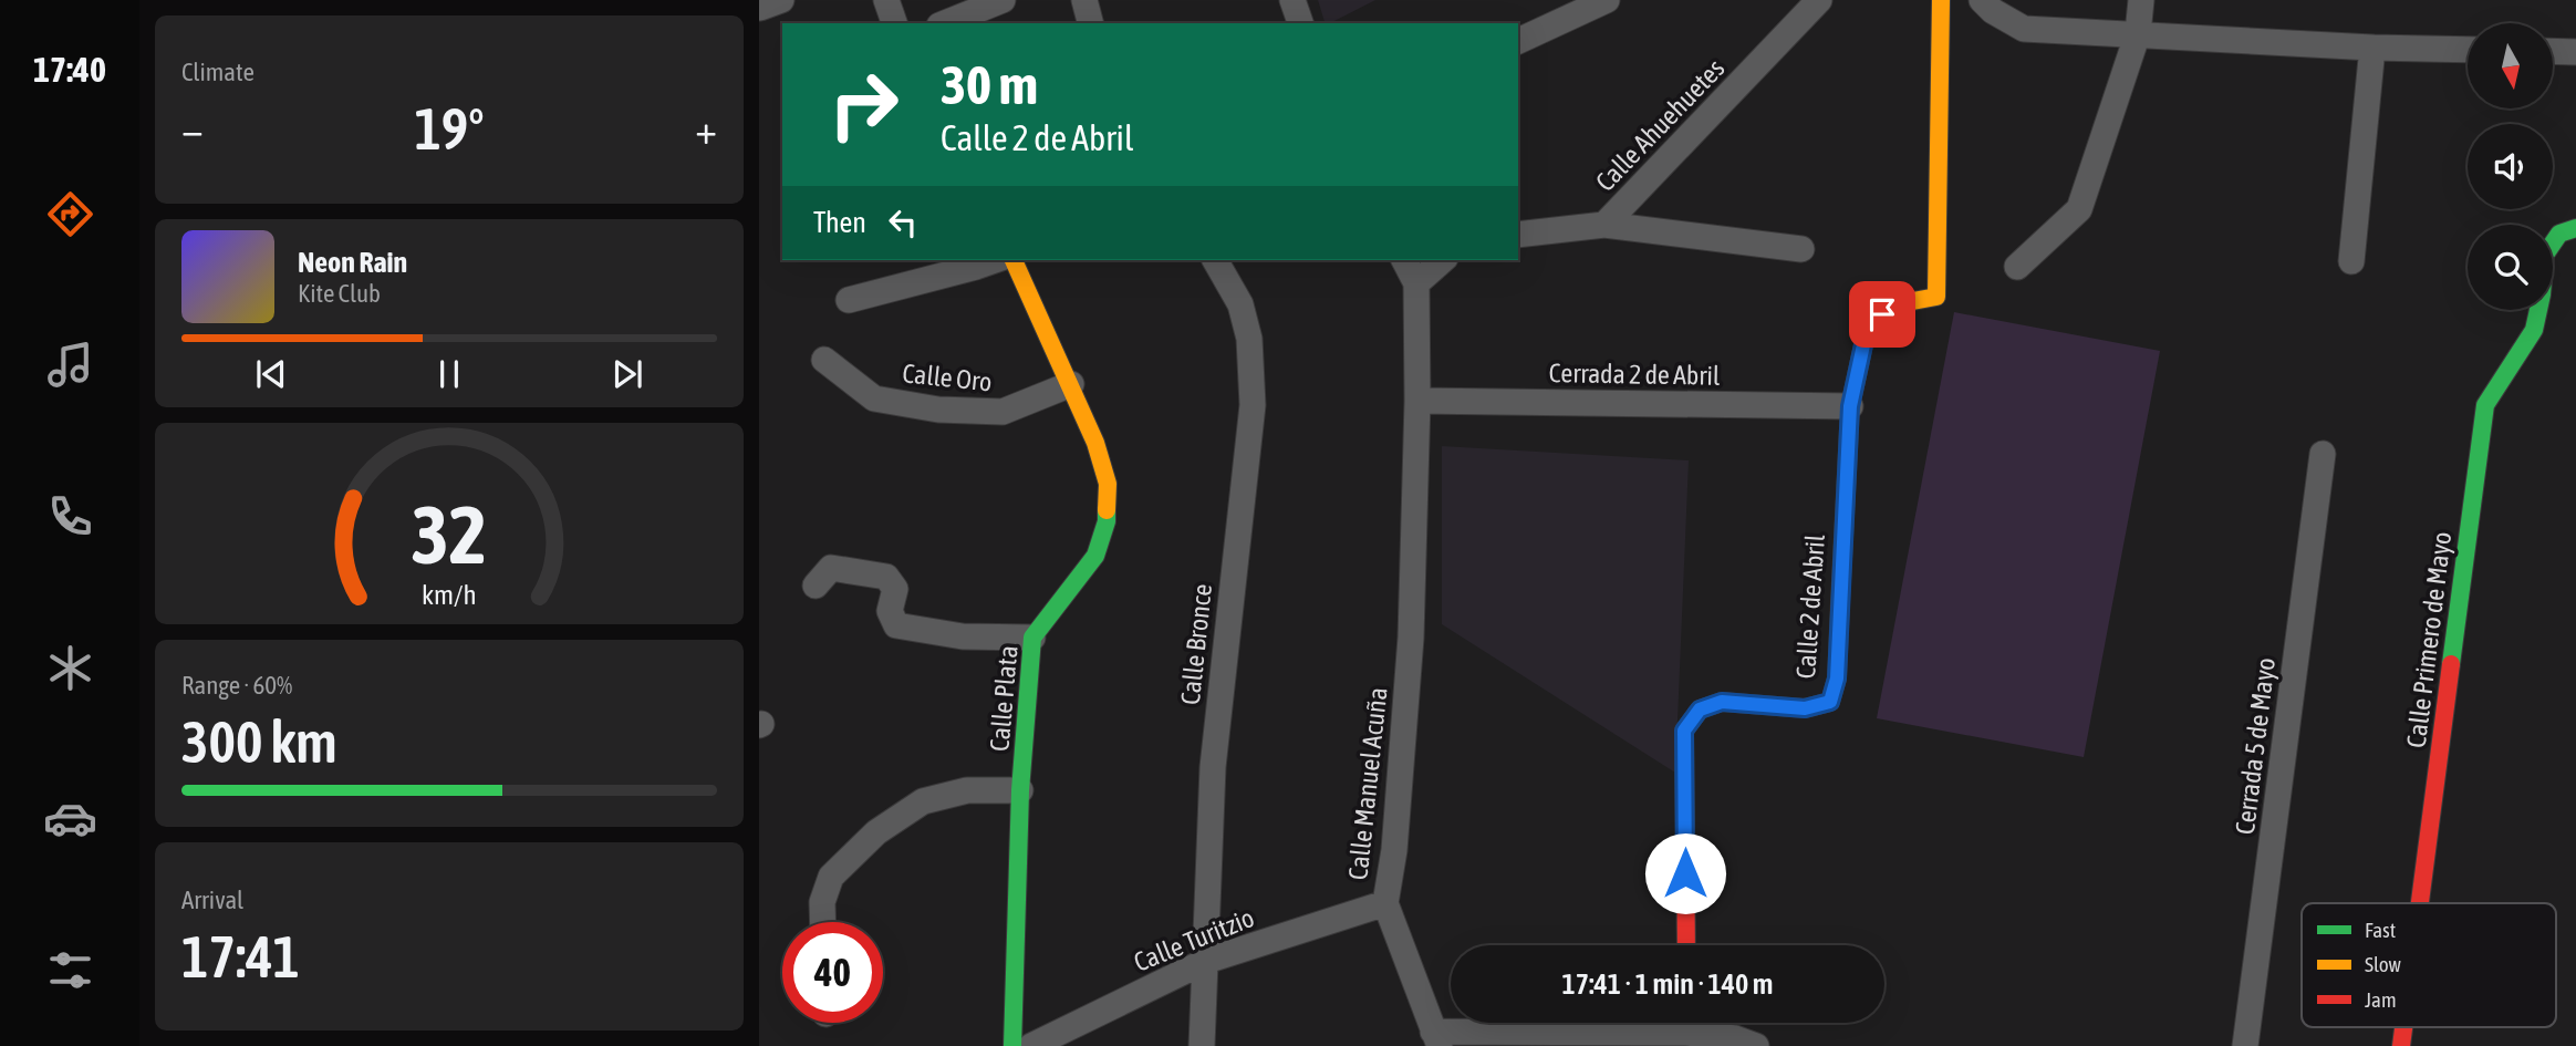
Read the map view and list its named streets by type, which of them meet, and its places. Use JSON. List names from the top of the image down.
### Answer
{
  "streets": {
    "street": [
      "Calle Ahuehuetes",
      "Cerrada 2 de Abril",
      "Calle Oro",
      "Calle 2 de Abril",
      "Calle Primero de Mayo",
      "Calle Bronce",
      "Calle Plata",
      "Cerrada 5 de Mayo",
      "Calle Manuel Acuña",
      "Calle Turitzio"
    ]
  },
  "crossings": [
    ["Cerrada 2 de Abril", "Calle 2 de Abril"],
    ["Cerrada 2 de Abril", "Calle Manuel Acuña"],
    ["Calle Oro", "Calle Plata"],
    ["Calle Bronce", "Calle Turitzio"],
    ["Calle Manuel Acuña", "Calle Turitzio"]
  ],
  "legend": ["Fast", "Slow", "Jam"],
  "north": "bottom",
  "page": {
    "tabs": "17:40",
    "tile": [
      "Climate",
      ["Range · 60%", "300 km"],
      ["Arrival", "17:41"]
    ],
    "turn": ["30 m", "Calle 2 de Abril"],
    "heat": ["−", "19°", "+"],
    "then": "Then",
    "song": ["Neon Rain", "Kite Club"],
    "limit": "40",
    "trip": "17:41 · 1 min · 140 m",
    "gauge": ["32", "km/h"]
  }
}
